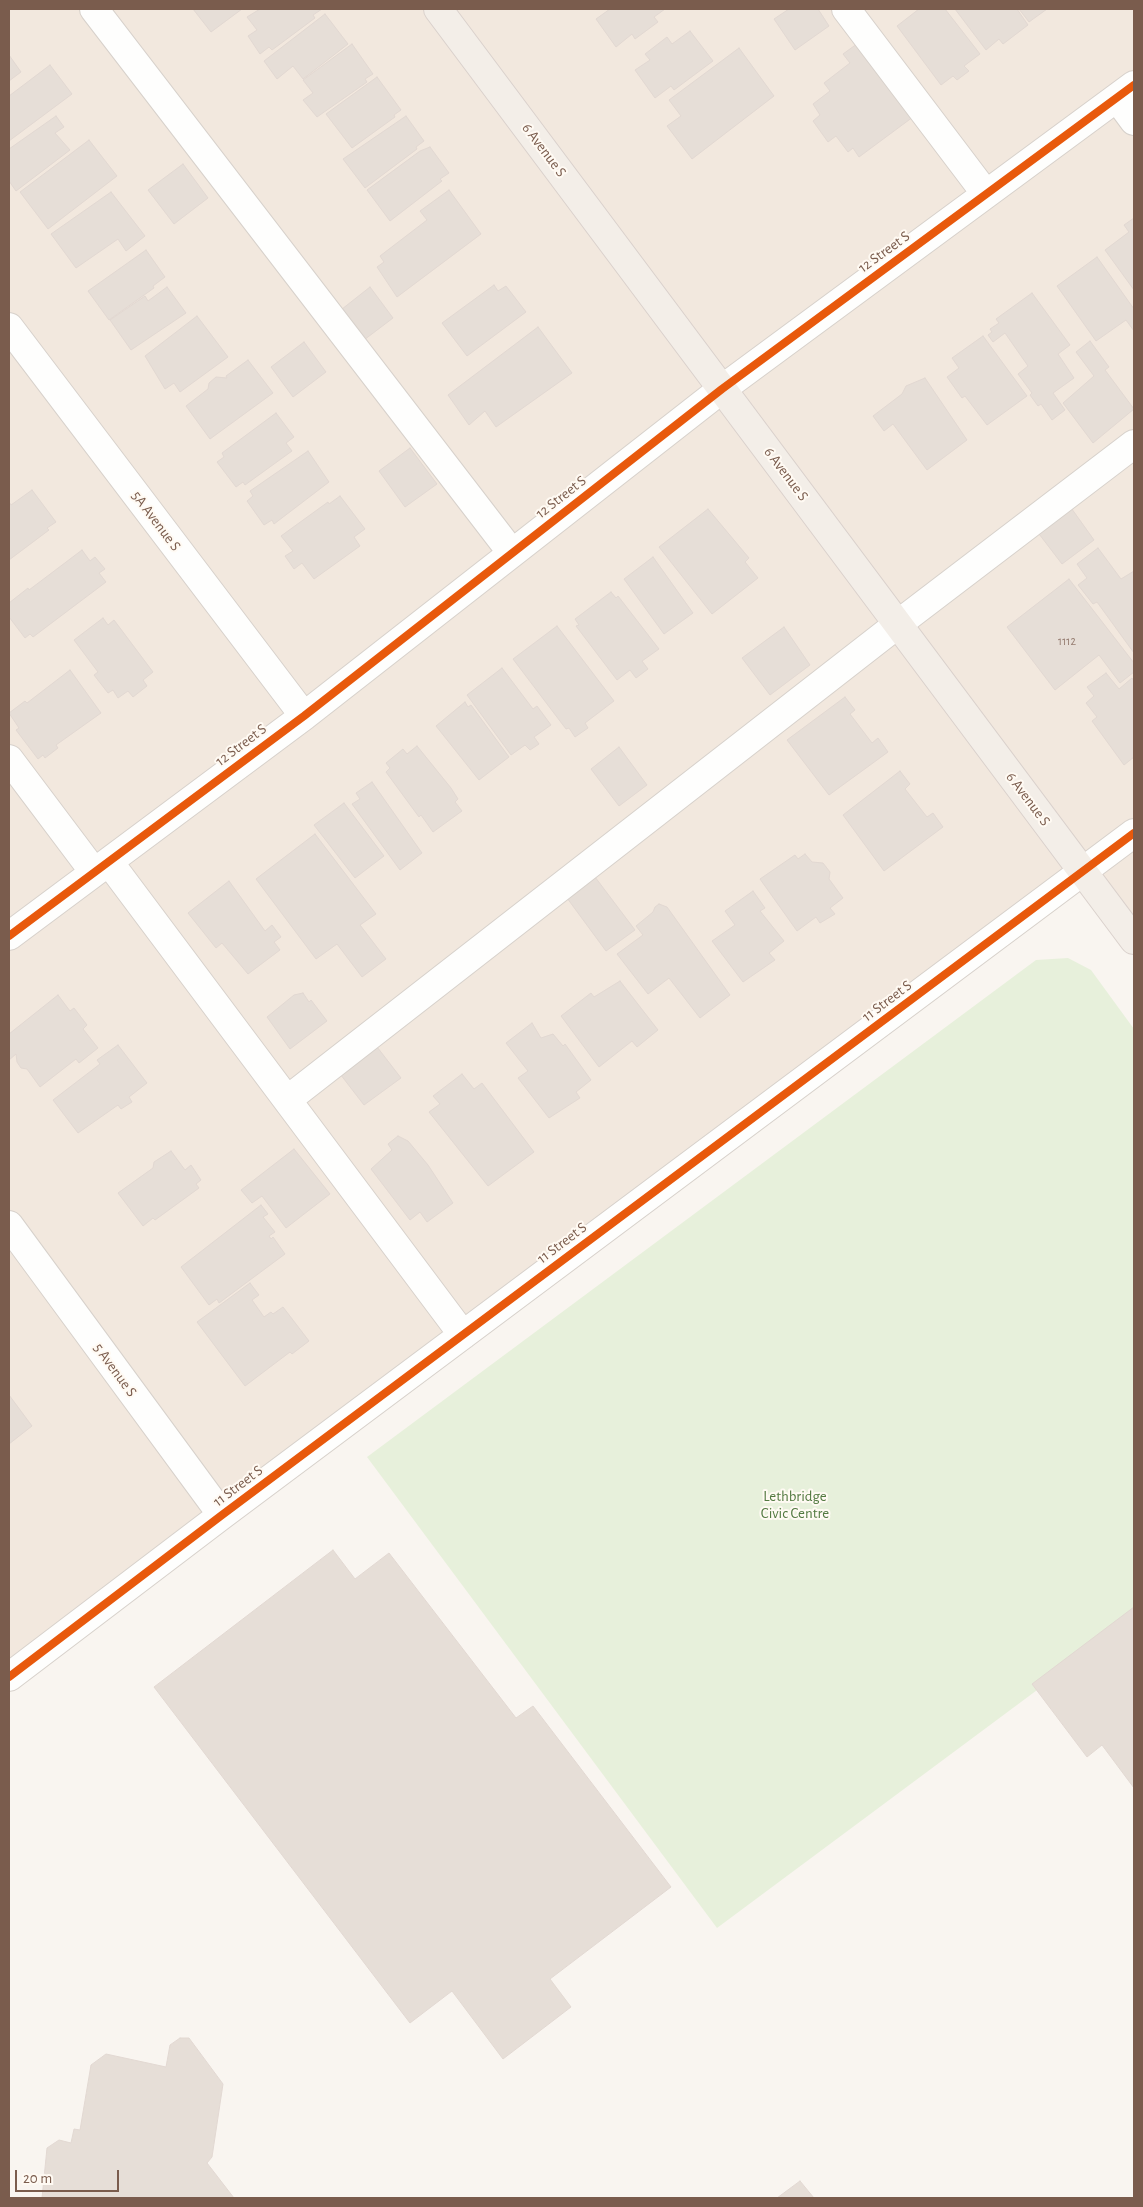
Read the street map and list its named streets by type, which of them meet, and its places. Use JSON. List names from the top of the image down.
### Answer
{
  "streets": {
    "main road": ["6 Avenue S"],
    "street": [
      "12 Street S",
      "5A Avenue S",
      "11 Street S",
      "5 Avenue S"
    ]
  },
  "crossings": [
    ["6 Avenue S", "12 Street S"],
    ["6 Avenue S", "11 Street S"],
    ["12 Street S", "5A Avenue S"],
    ["11 Street S", "5 Avenue S"]
  ],
  "parks": ["Lethbridge Civic Centre"],
  "house_numbers": ["1112"],
  "scale_bar": "20 m"
}
